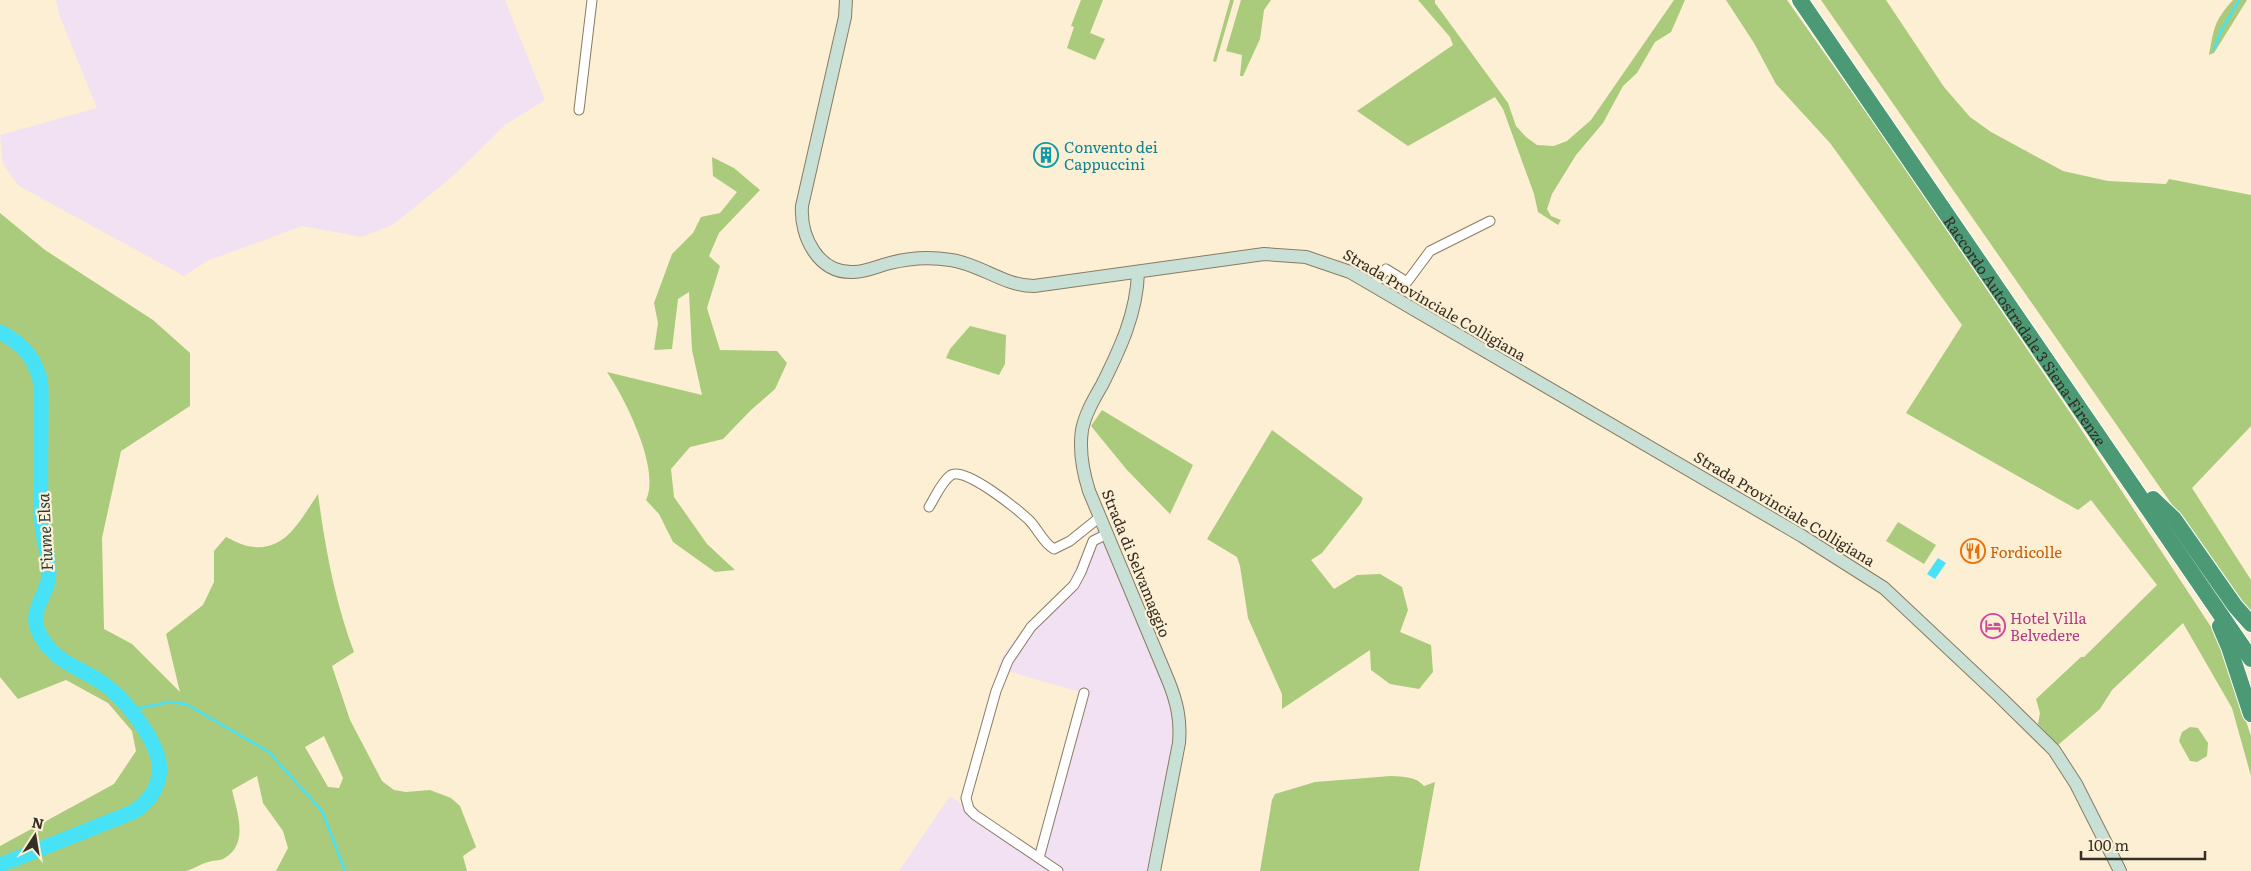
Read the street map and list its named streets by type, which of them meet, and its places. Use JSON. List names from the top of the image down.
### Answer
{
  "streets": {
    "highway": ["Raccordo Autostradale 3 Siena-Firenze"],
    "main road": ["Strada Provinciale Colligiana", "Strada di Selvamaggio"]
  },
  "crossings": [
    ["Strada Provinciale Colligiana", "Strada di Selvamaggio"]
  ],
  "water": ["Fiume Elsa"],
  "places": {
    "building": ["Convento dei Cappuccini"],
    "restaurant": ["Fordicolle"],
    "hotel": ["Hotel Villa Belvedere"]
  },
  "scale_bar": "100 m",
  "north": "top"
}
